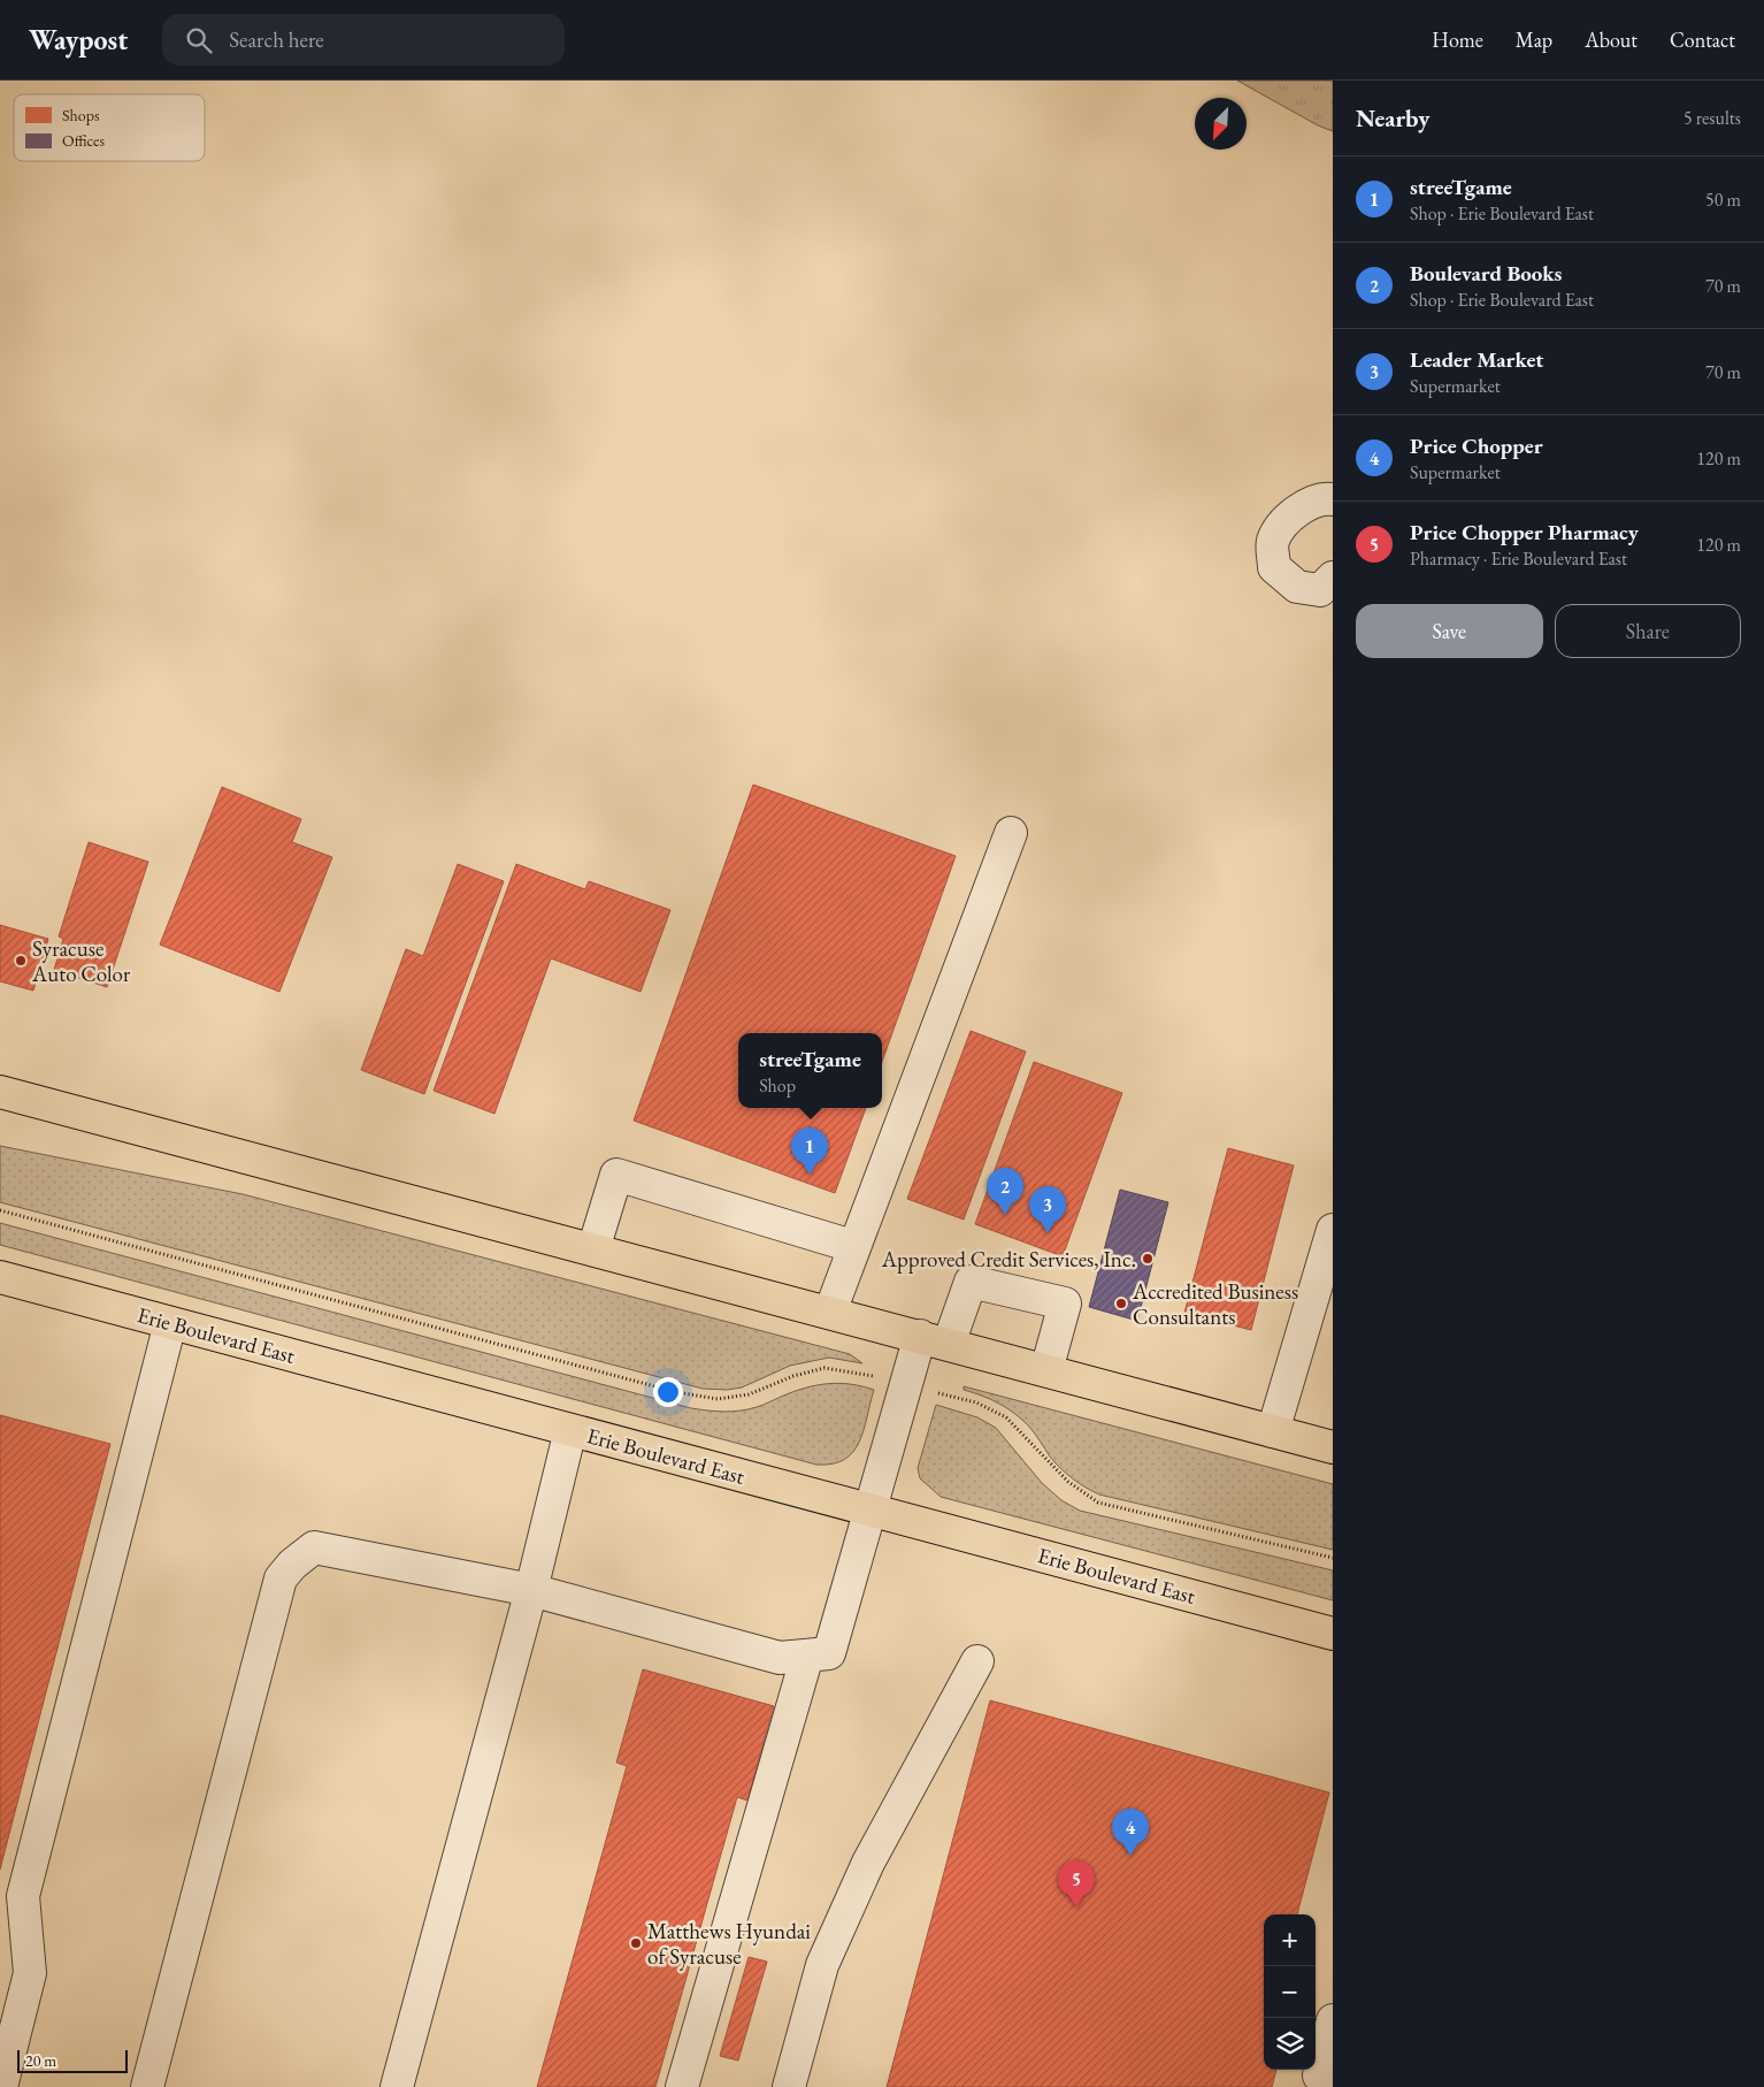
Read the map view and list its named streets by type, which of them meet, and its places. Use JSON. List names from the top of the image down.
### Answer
{
  "streets": {
    "main road": ["Erie Boulevard East"]
  },
  "places": [
    "Syracuse Auto Color",
    "Approved Credit Services, Inc.",
    "Accredited Business Consultants",
    "Matthews Hyundai of Syracuse"
  ],
  "legend": ["Shops", "Offices"],
  "scale_bar": "20 m",
  "north": "bottom left",
  "page": {
    "header": "Waypost",
    "search": "Search here",
    "nav": [
      "Home",
      "Map",
      "About",
      "Contact"
    ],
    "heading": ["Nearby", "5 results"],
    "list": [
      {
        "mark": "1",
        "name": "streeTgame",
        "note": "Shop · Erie Boulevard East",
        "value": "50 m"
      },
      {
        "mark": "2",
        "name": "Boulevard Books",
        "note": "Shop · Erie Boulevard East",
        "value": "70 m"
      },
      {
        "mark": "3",
        "name": "Leader Market",
        "note": "Supermarket",
        "value": "70 m"
      },
      {
        "mark": "4",
        "name": "Price Chopper",
        "note": "Supermarket",
        "value": "120 m"
      },
      {
        "mark": "5",
        "name": "Price Chopper Pharmacy",
        "note": "Pharmacy · Erie Boulevard East",
        "value": "120 m"
      }
    ],
    "buttons": ["Save", "Share"],
    "popup": ["streeTgame", "Shop"],
    "pins": [
      "1",
      "2",
      "3",
      "4",
      "5"
    ],
    "map_buttons": ["+", "−"],
    "scale": "20 m"
  }
}
